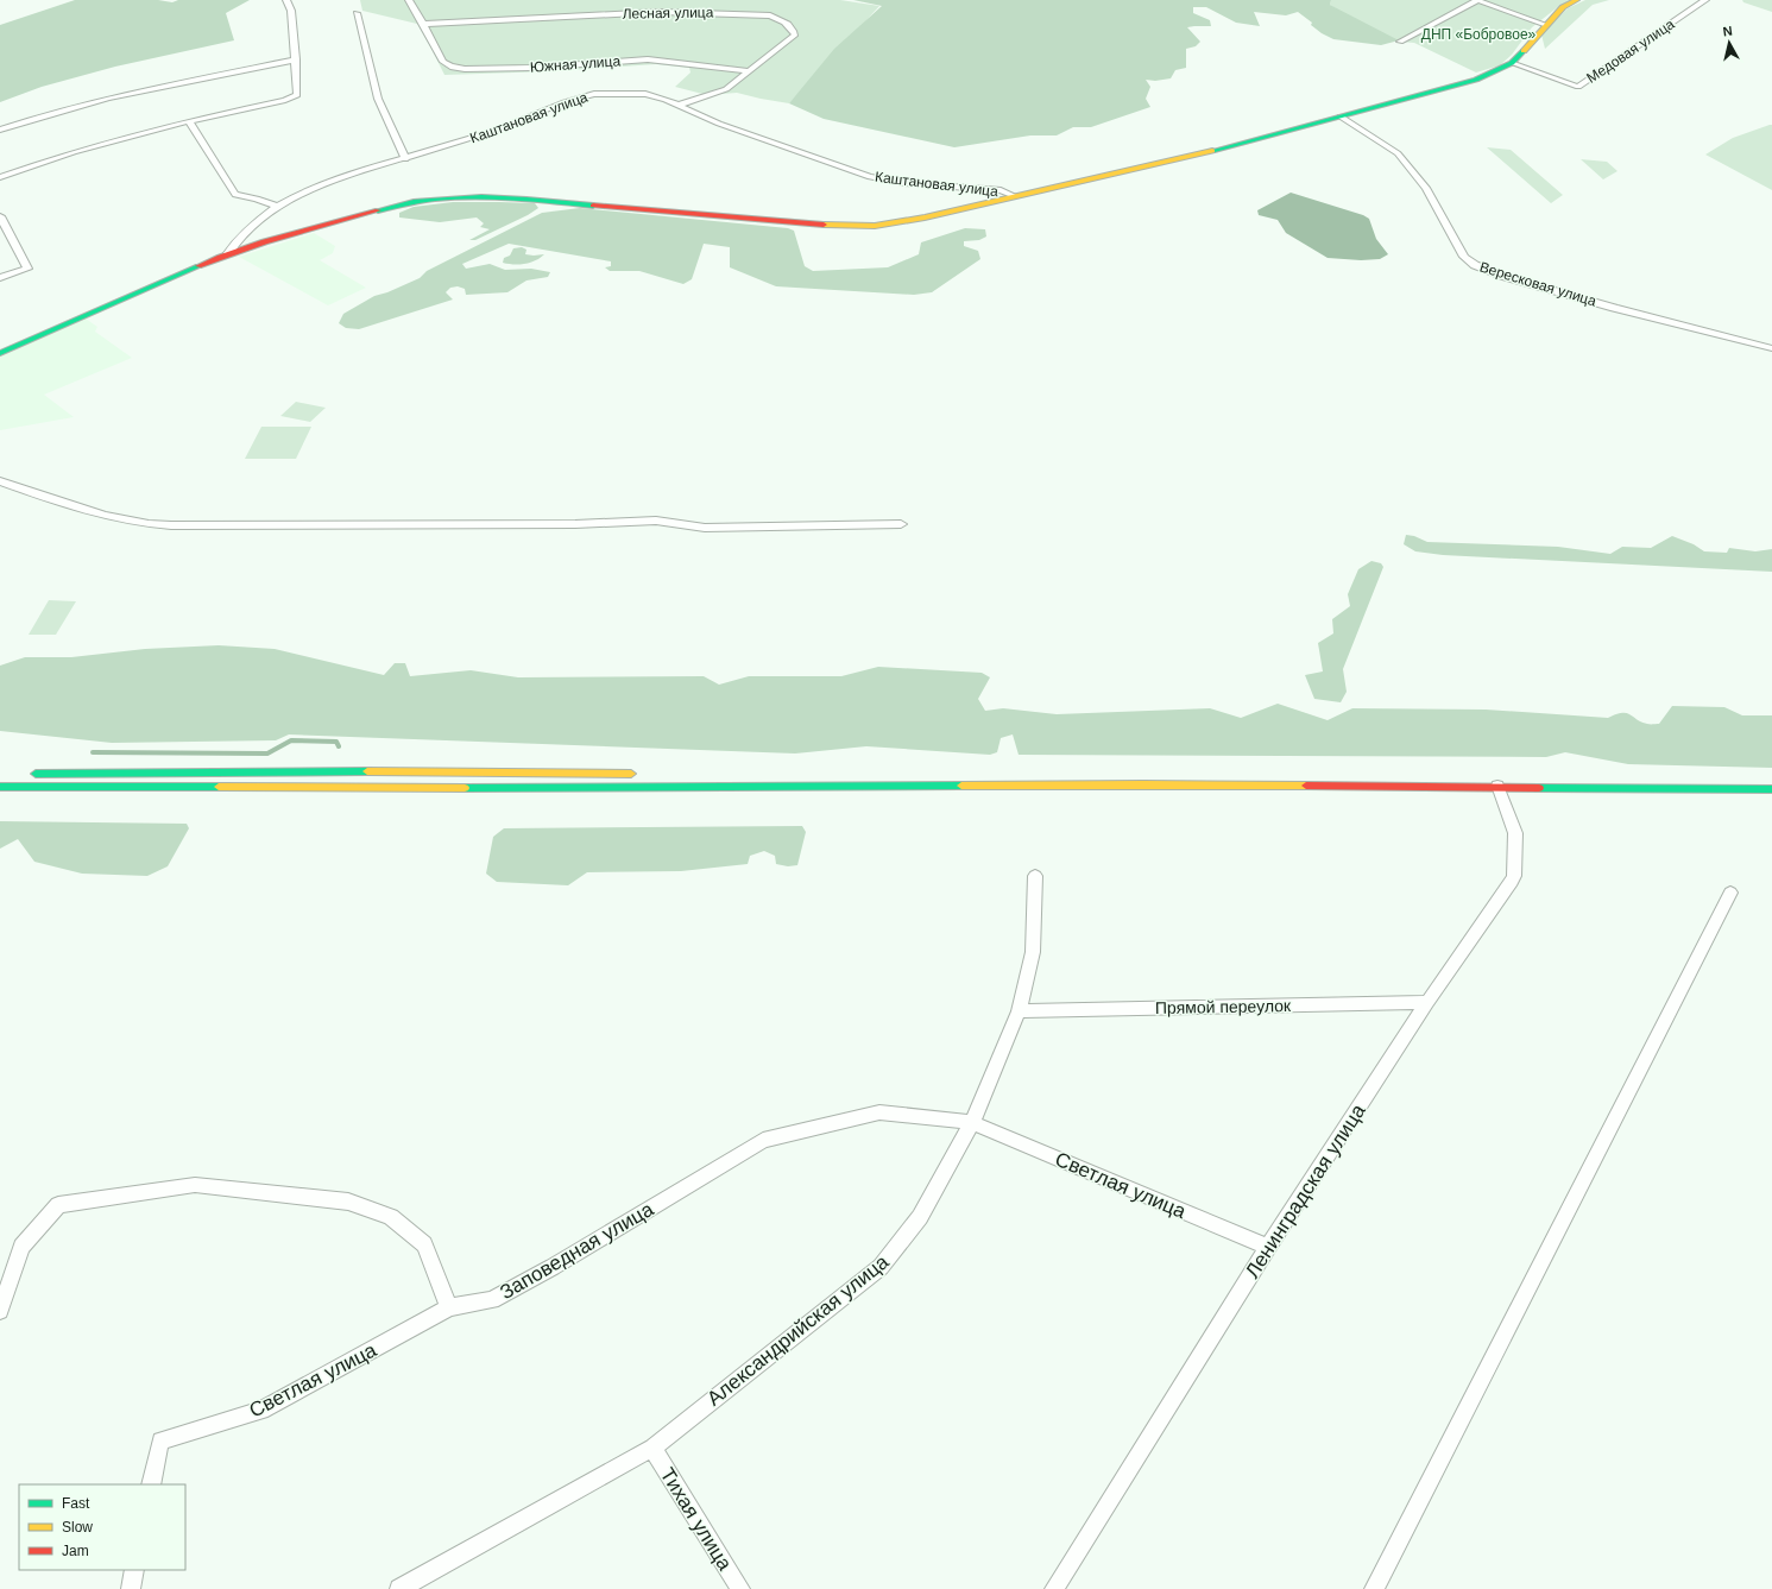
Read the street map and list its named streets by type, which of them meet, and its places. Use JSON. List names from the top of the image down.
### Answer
{
  "streets": {
    "street": [
      "Лесная улица",
      "Медовая улица",
      "Южная улица",
      "Каштановая улица",
      "Вересковая улица",
      "Прямой переулок",
      "Светлая улица",
      "Ленинградская улица",
      "Заповедная улица",
      "Александрийская улица",
      "Тихая улица"
    ]
  },
  "crossings": [
    ["Лесная улица", "Южная улица"],
    ["Лесная улица", "Каштановая улица"],
    ["Прямой переулок", "Ленинградская улица"],
    ["Прямой переулок", "Александрийская улица"],
    ["Светлая улица", "Ленинградская улица"],
    ["Светлая улица", "Заповедная улица"],
    ["Светлая улица", "Александрийская улица"],
    ["Заповедная улица", "Александрийская улица"],
    ["Александрийская улица", "Тихая улица"]
  ],
  "parks": ["ДНП «Бобровое»"],
  "legend": ["Fast", "Slow", "Jam"],
  "north": "top"
}
